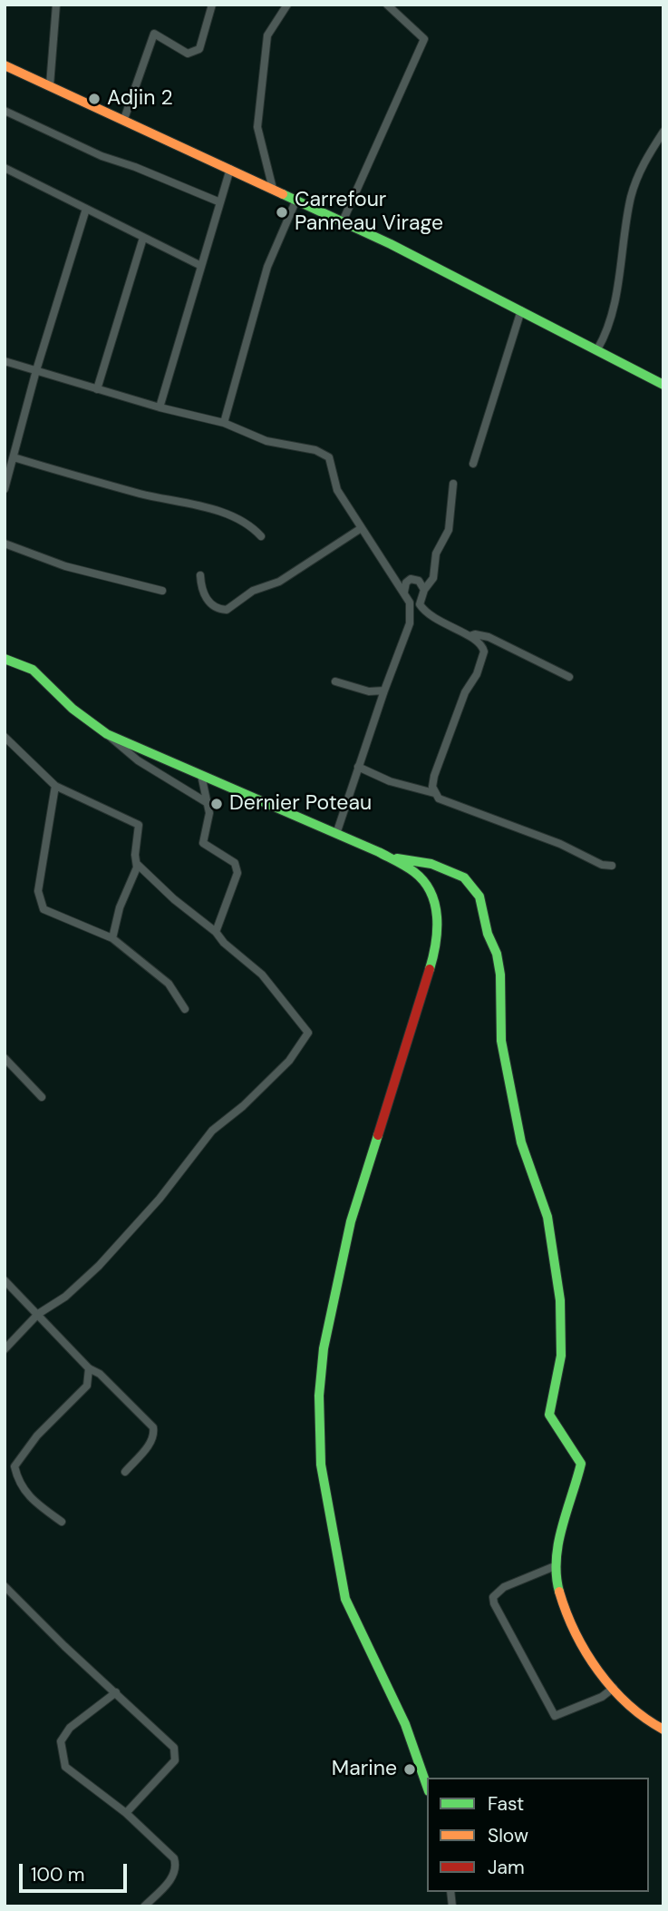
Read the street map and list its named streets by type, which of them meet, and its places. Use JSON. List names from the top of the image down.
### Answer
{
  "places": [
    "Adjin 2",
    "Carrefour Panneau Virage",
    "Dernier Poteau",
    "Marine"
  ],
  "legend": ["Fast", "Slow", "Jam"],
  "scale_bar": "100 m"
}
